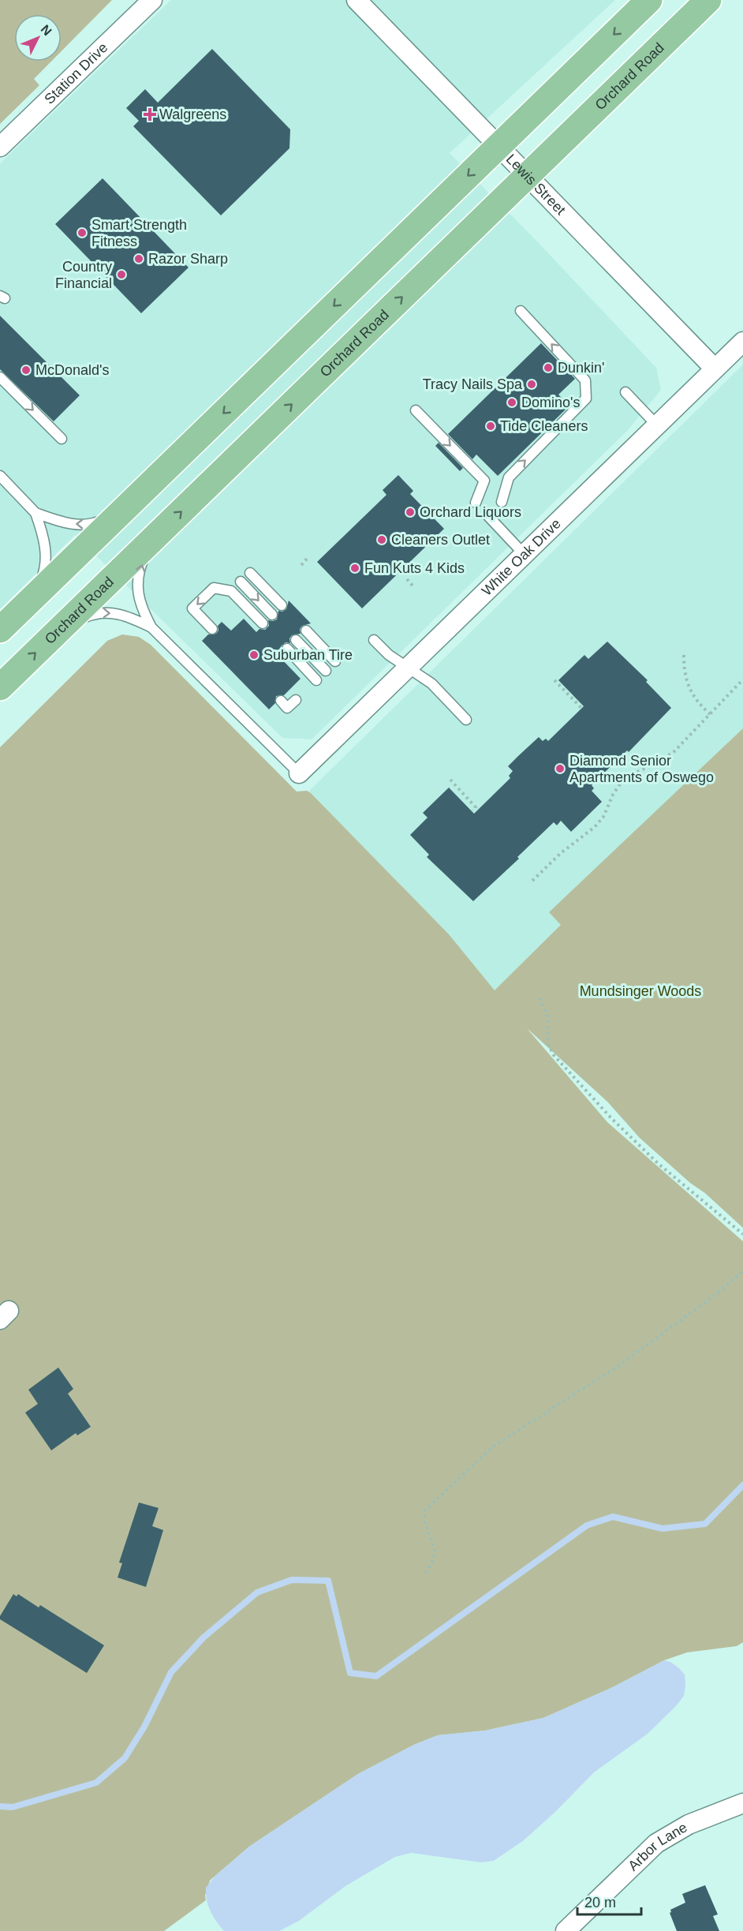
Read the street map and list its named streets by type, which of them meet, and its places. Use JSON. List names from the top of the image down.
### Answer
{
  "streets": {
    "main road": ["Orchard Road"],
    "street": [
      "Station Drive",
      "Lewis Street",
      "White Oak Drive",
      "Arbor Lane"
    ]
  },
  "crossings": [
    ["Orchard Road", "Lewis Street"],
    ["Lewis Street", "White Oak Drive"]
  ],
  "parks": ["Mundsinger Woods"],
  "places": {
    "health": ["Walgreens"],
    "other": [
      "Smart Strength Fitness",
      "Razor Sharp",
      "Country Financial",
      "Dunkin'",
      "McDonald's",
      "Tracy Nails Spa",
      "Domino's",
      "Tide Cleaners",
      "Orchard Liquors",
      "Cleaners Outlet",
      "Fun Kuts 4 Kids",
      "Suburban Tire",
      "Diamond Senior Apartments of Oswego"
    ]
  },
  "scale_bar": "20 m",
  "north": "top right"
}
